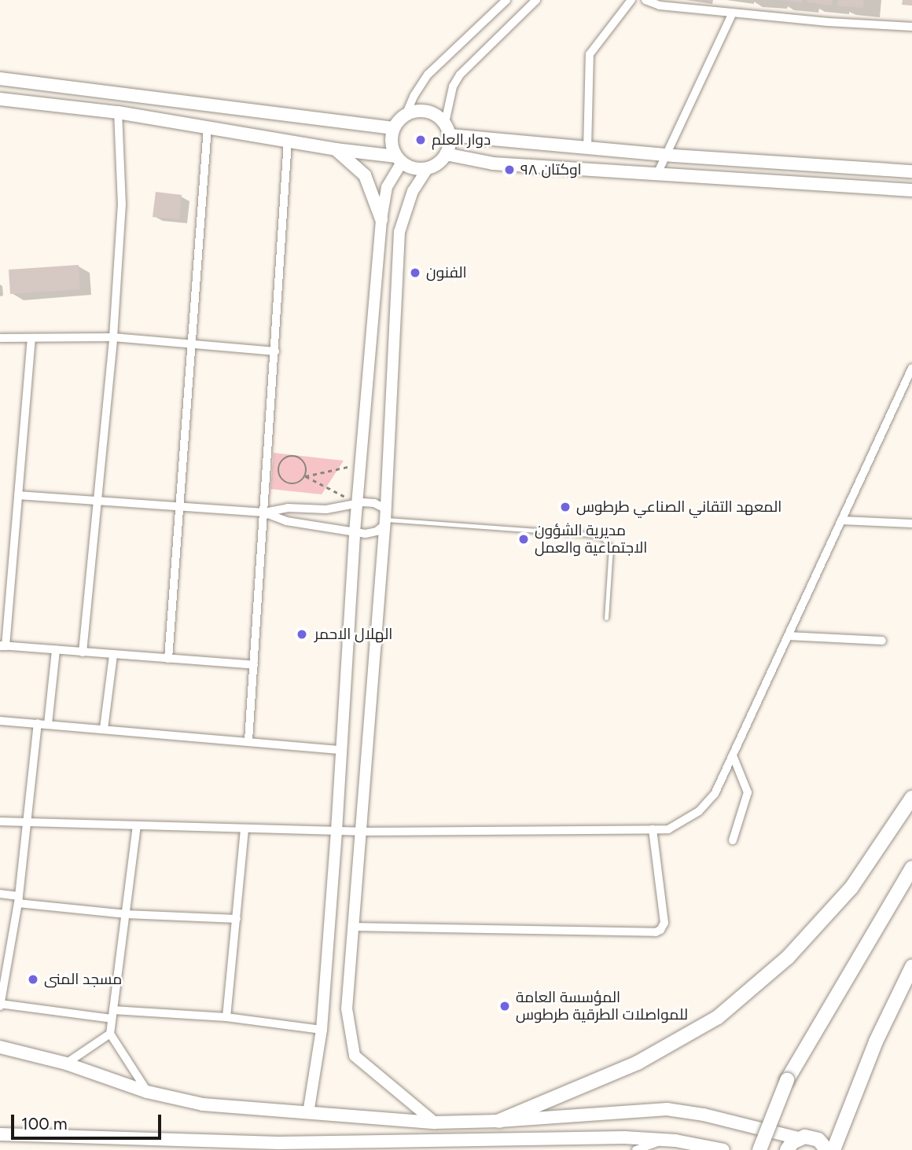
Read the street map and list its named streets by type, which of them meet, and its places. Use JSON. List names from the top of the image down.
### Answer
{
  "places": [
    "دوار العلم",
    "اوكتان ٩٨",
    "الفنون",
    "المعهد التقاني الصناعي طرطوس",
    "مديرية الشؤون الاجتماعية والعمل",
    "الهلال الاحمر",
    "مسجد المنى",
    "المؤسسة العامة للمواصلات الطرقية طرطوس"
  ],
  "scale_bar": "100 m"
}
